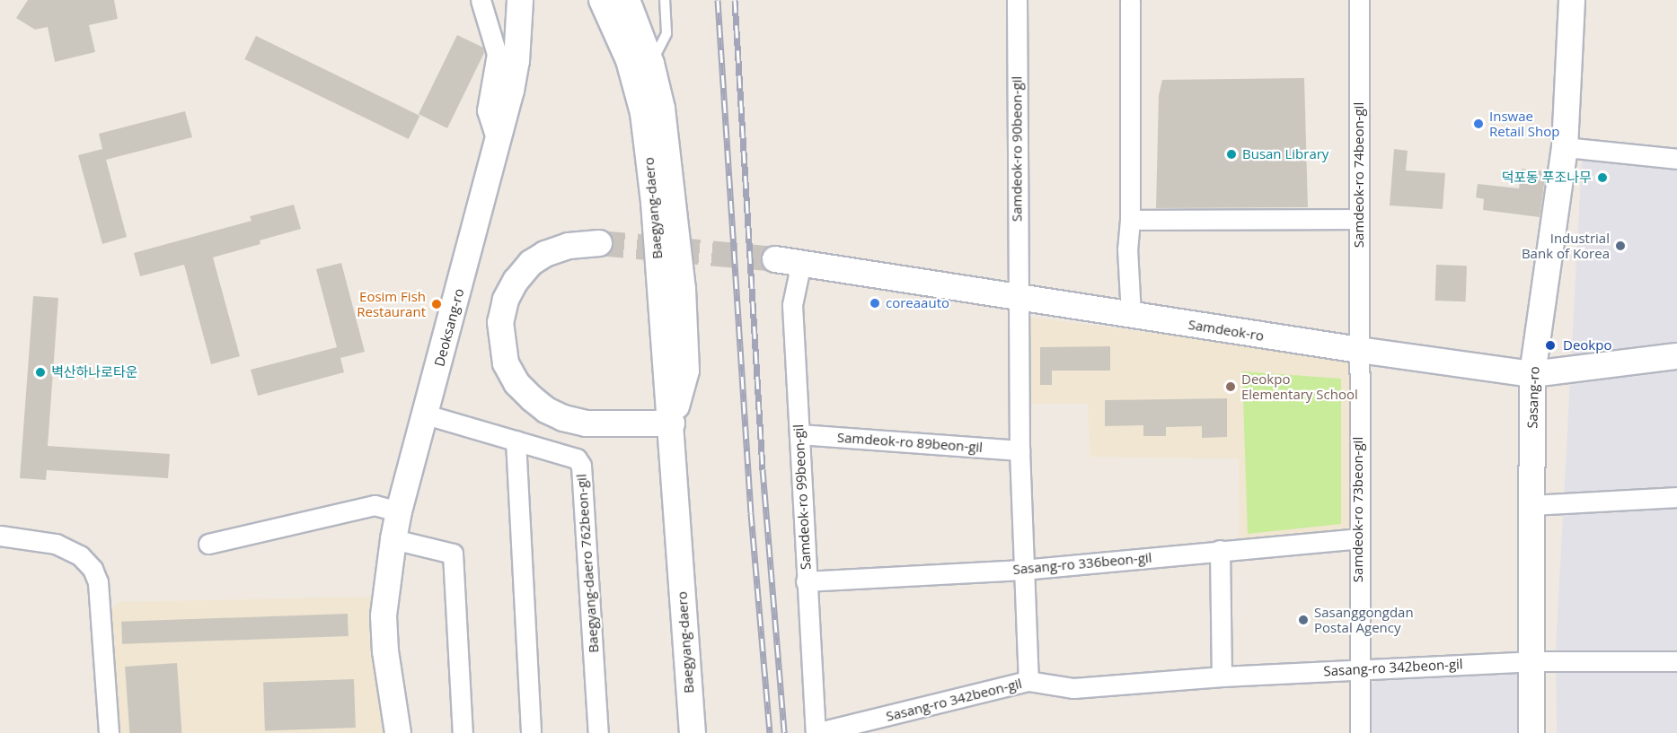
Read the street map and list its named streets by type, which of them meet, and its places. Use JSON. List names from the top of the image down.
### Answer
{
  "streets": {
    "main road": [
      "Baegyang-daero",
      "Deoksang-ro",
      "Samdeok-ro",
      "Sasang-ro"
    ],
    "street": [
      "Samdeok-ro 90beon-gil",
      "Samdeok-ro 74beon-gil",
      "Samdeok-ro 89beon-gil",
      "Samdeok-ro 99beon-gil",
      "Samdeok-ro 73beon-gil",
      "Baegyang-daero 762beon-gil",
      "Sasang-ro 336beon-gil",
      "Sasang-ro 342beon-gil"
    ]
  },
  "crossings": [
    ["Samdeok-ro 90beon-gil", "Samdeok-ro"],
    ["Samdeok-ro 74beon-gil", "Samdeok-ro"],
    ["Samdeok-ro 74beon-gil", "Samdeok-ro 73beon-gil"],
    ["Deoksang-ro", "Baegyang-daero 762beon-gil"],
    ["Samdeok-ro", "Sasang-ro"],
    ["Samdeok-ro", "Samdeok-ro 99beon-gil"],
    ["Samdeok-ro", "Samdeok-ro 73beon-gil"],
    ["Sasang-ro", "Sasang-ro 342beon-gil"],
    ["Samdeok-ro 89beon-gil", "Samdeok-ro 99beon-gil"],
    ["Samdeok-ro 99beon-gil", "Sasang-ro 336beon-gil"],
    ["Samdeok-ro 99beon-gil", "Sasang-ro 342beon-gil"],
    ["Samdeok-ro 73beon-gil", "Sasang-ro 336beon-gil"],
    ["Samdeok-ro 73beon-gil", "Sasang-ro 342beon-gil"]
  ],
  "places": [
    "Inswae Retail Shop",
    "Busan Library",
    "덕포동 푸조나무",
    "Industrial Bank of Korea",
    "coreaauto",
    "Eosim Fish Restaurant",
    "Deokpo",
    "벽산하나로타운",
    "Deokpo Elementary School",
    "Sasanggongdan Postal Agency"
  ]
}
